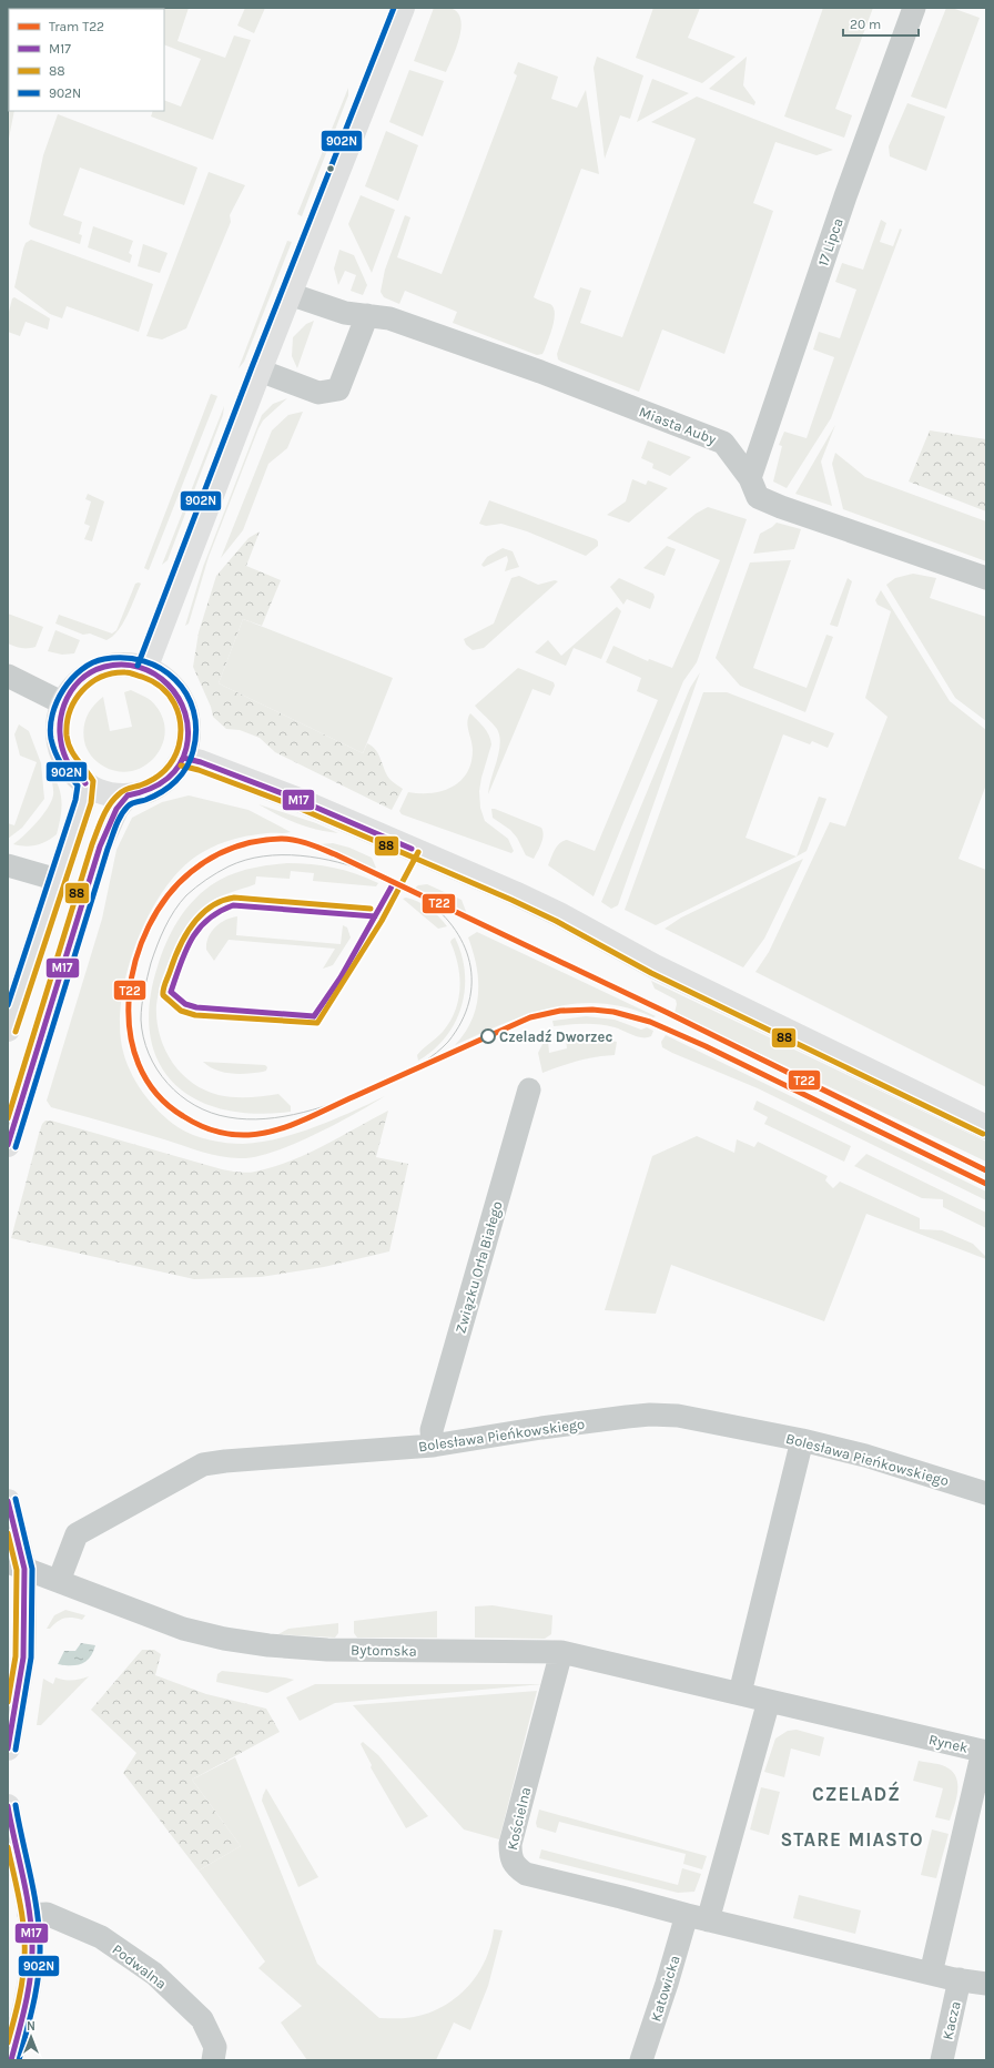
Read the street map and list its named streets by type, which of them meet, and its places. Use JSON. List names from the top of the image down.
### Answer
{
  "streets": {
    "street": [
      "17 Lipca",
      "Miasta Auby",
      "Związku Orła Białego",
      "Bolesława Pieńkowskiego",
      "Bytomska",
      "Rynek",
      "Kościelna",
      "Podwalna",
      "Katowicka",
      "Kacza"
    ]
  },
  "crossings": [
    ["17 Lipca", "Miasta Auby"],
    ["Związku Orła Białego", "Bolesława Pieńkowskiego"],
    ["Bolesława Pieńkowskiego", "Bytomska"],
    ["Bytomska", "Rynek"],
    ["Bytomska", "Kościelna"],
    ["Kościelna", "Katowicka"]
  ],
  "districts": ["CZELADŹ", "STARE MIASTO"],
  "places": ["Czeladź Dworzec"],
  "lines": [
    "transit line 902N",
    "transit line M17",
    "transit line 88",
    "tram line T22"
  ],
  "legend": [
    "Tram T22",
    "M17",
    "88",
    "902N"
  ],
  "scale_bar": "20 m",
  "north": "top"
}
